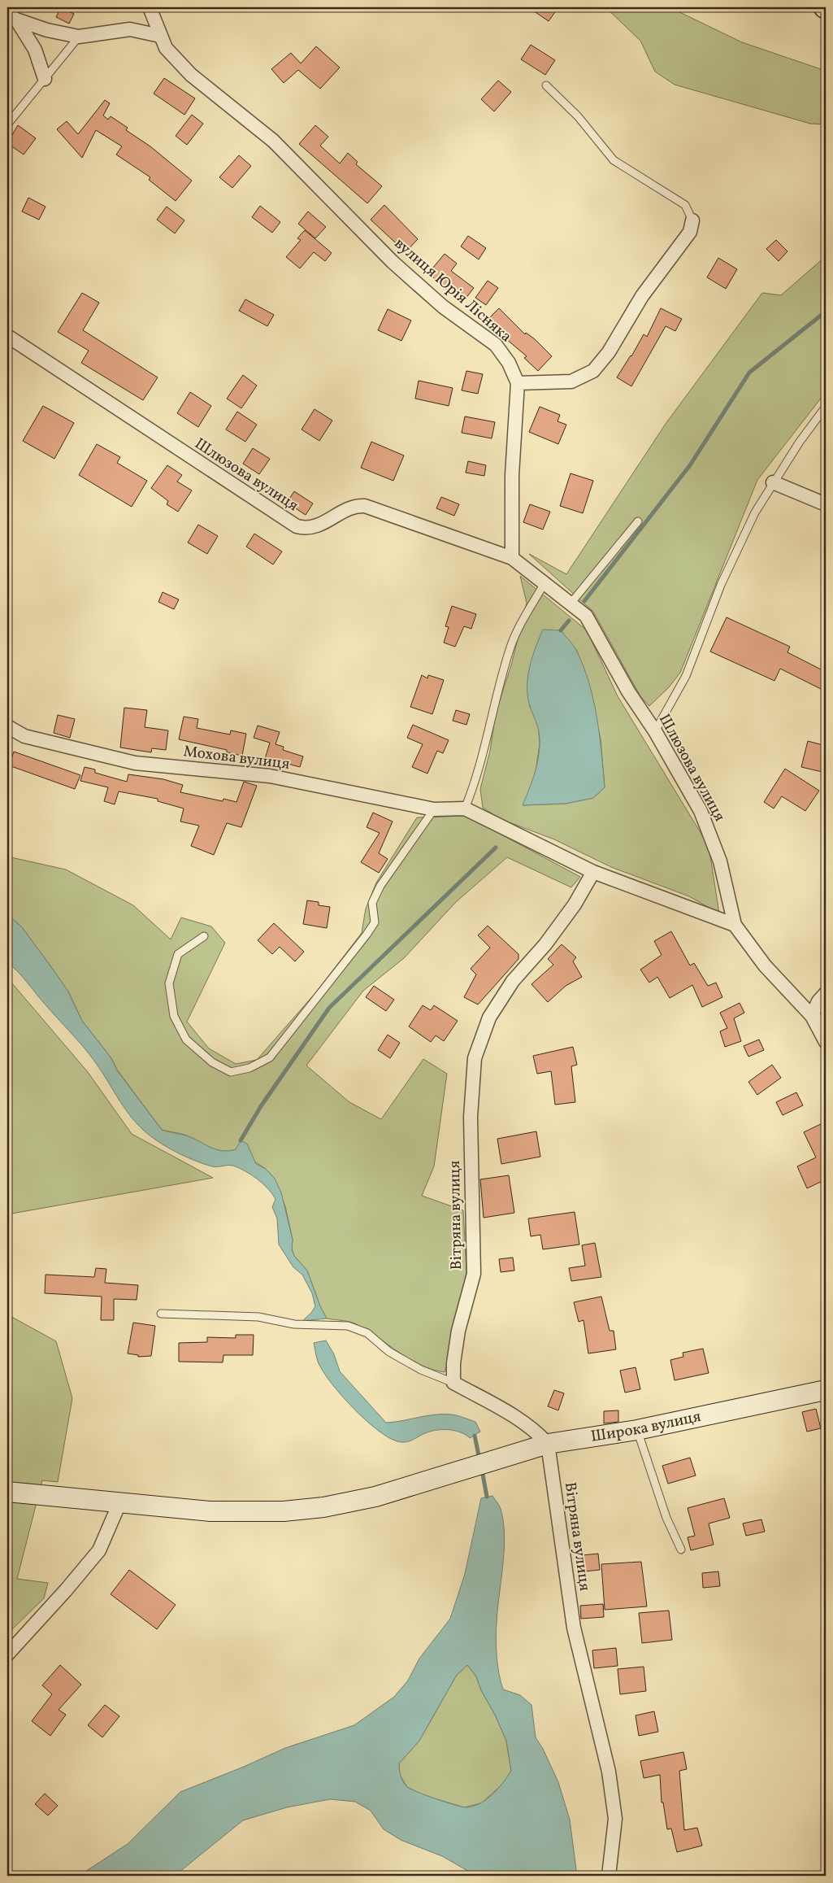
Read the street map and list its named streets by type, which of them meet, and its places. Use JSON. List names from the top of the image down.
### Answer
{
  "streets": {
    "main road": ["Широка вулиця"],
    "street": [
      "вулиця Юрія Лісняка",
      "Шлюзова вулиця",
      "Мохова вулиця",
      "Вітряна вулиця"
    ]
  },
  "crossings": [
    ["Вітряна вулиця", "Широка вулиця"]
  ]
}
